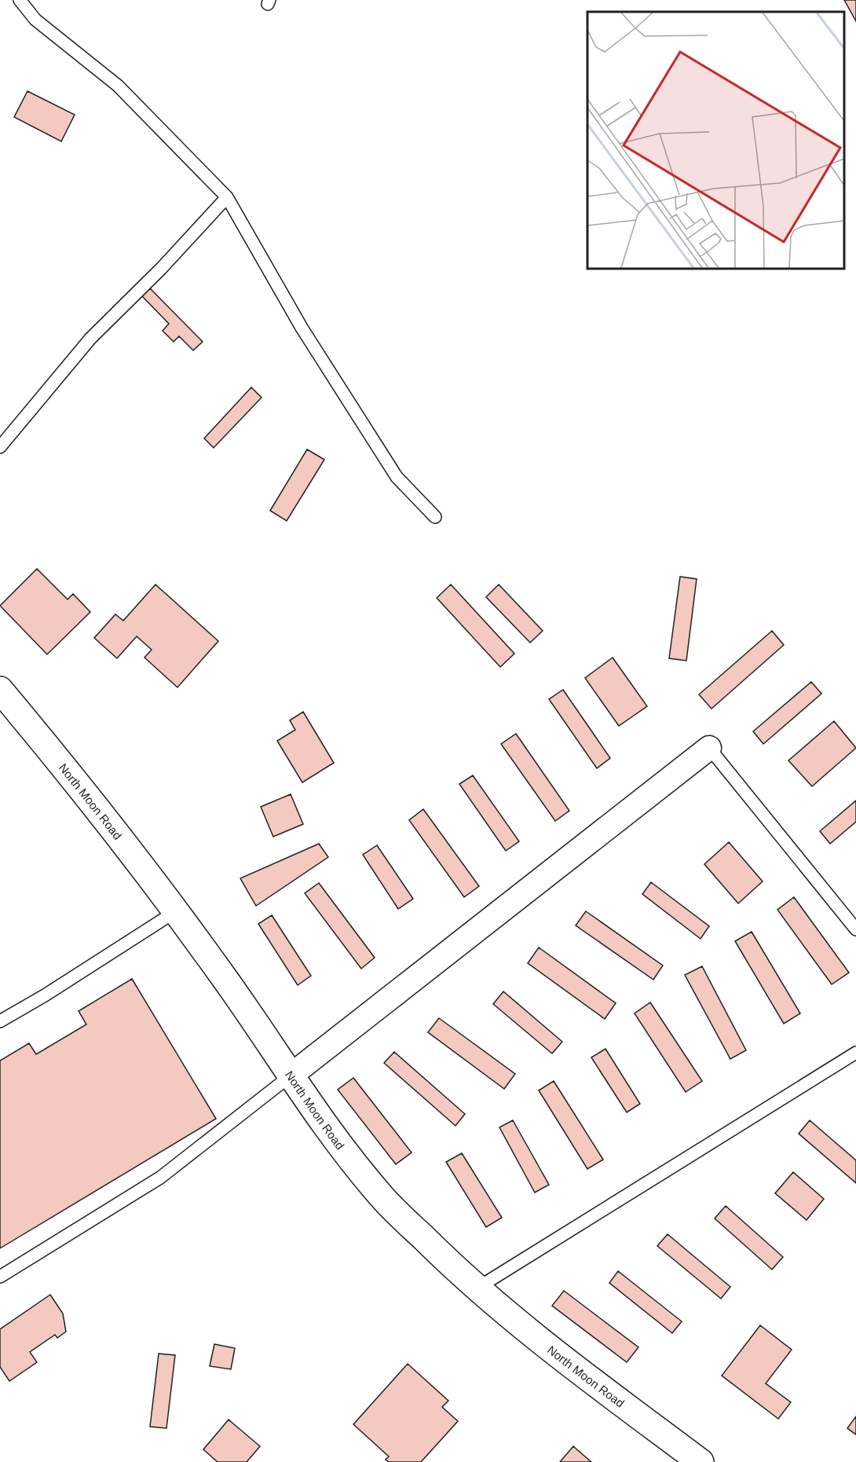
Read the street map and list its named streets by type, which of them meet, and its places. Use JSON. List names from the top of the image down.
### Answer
{
  "streets": {
    "street": ["North Moon Road"]
  }
}
